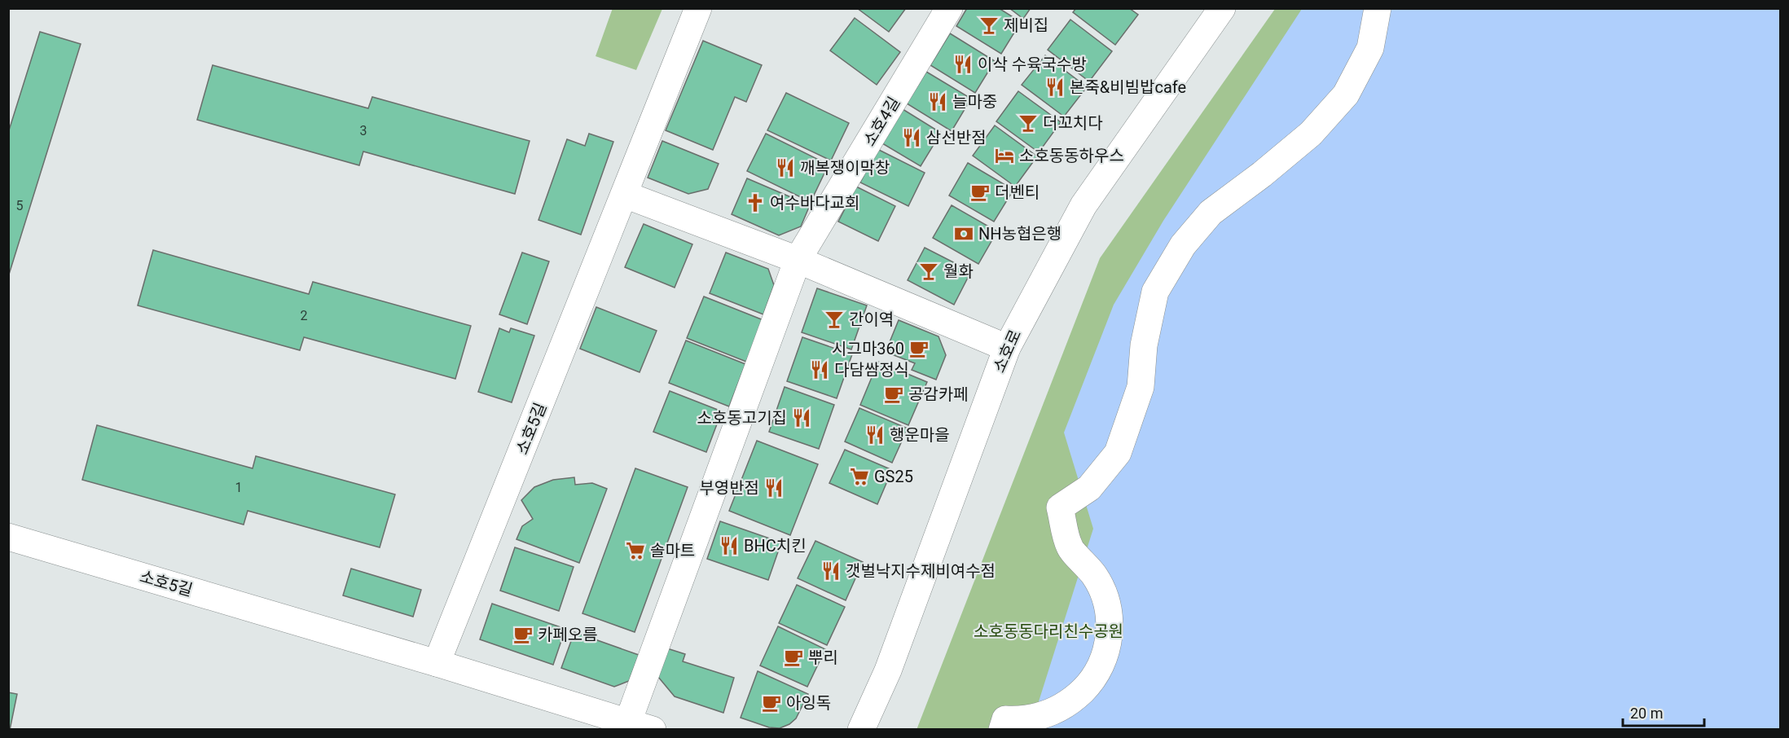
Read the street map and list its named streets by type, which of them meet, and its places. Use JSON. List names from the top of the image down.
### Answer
{
  "streets": {
    "street": ["소호4길", "소호로", "소호5길"]
  },
  "crossings": [
    ["소호4길", "소호5길"]
  ],
  "parks": ["소호동동다리친수공원"],
  "places": {
    "bar": [
      "제비집",
      "더꼬치다",
      "월화",
      "간이역"
    ],
    "restaurant": [
      "이삭 수육국수방",
      "본죽&비빔밥cafe",
      "늘마중",
      "삼선반점",
      "깨복쟁이막창",
      "다담쌈정식",
      "소호동고기집",
      "행운마을",
      "부영반점",
      "BHC치킨",
      "갯벌낙지수제비여수점"
    ],
    "hotel": ["소호동동하우스"],
    "cafe": [
      "더벤티",
      "시그마360",
      "공감카페",
      "카페오름",
      "뿌리",
      "아잉독"
    ],
    "church": ["여수바다교회"],
    "bank": ["NH농협은행"],
    "supermarket": ["GS25", "솔마트"]
  },
  "house_numbers": [
    "3",
    "5",
    "2",
    "1"
  ],
  "scale_bar": "20 m"
}
